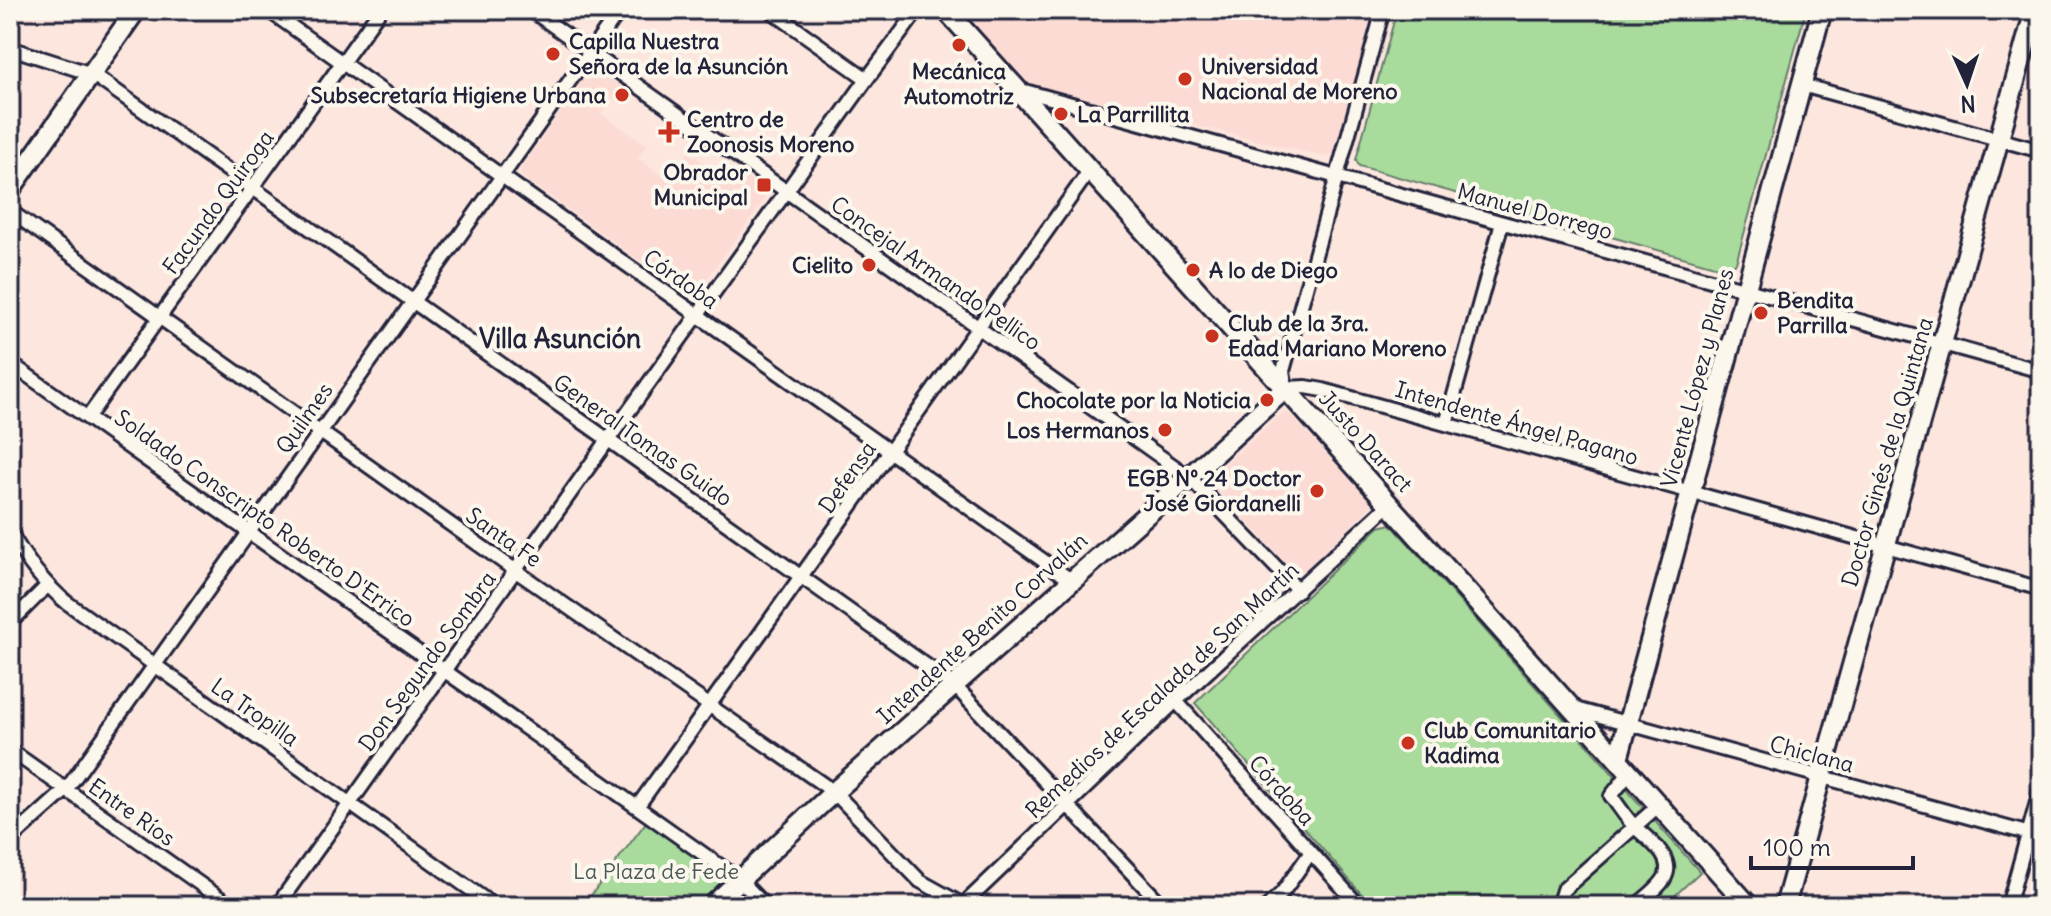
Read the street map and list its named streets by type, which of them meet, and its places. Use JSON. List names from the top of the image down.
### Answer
{
  "streets": {
    "street": [
      "Facundo Quiroga",
      "Manuel Dorrego",
      "Concejal Armando Pellico",
      "Córdoba",
      "Vicente López y Planes",
      "Quilmes",
      "Intendente Ángel Pagano",
      "General Tomas Guido",
      "Justo Daract",
      "Doctor Ginés de la Quintana",
      "Defensa",
      "Soldado Conscripto Roberto D'Errico",
      "Santa Fe",
      "Intendente Benito Corvalán",
      "Don Segundo Sombra",
      "Remedios de Escalada de San Martín",
      "La Tropilla",
      "Chiclana",
      "Entre Ríos"
    ]
  },
  "crossings": [
    ["Facundo Quiroga", "Córdoba"],
    ["Facundo Quiroga", "General Tomas Guido"],
    ["Facundo Quiroga", "Soldado Conscripto Roberto D'Errico"],
    ["Facundo Quiroga", "Santa Fe"],
    ["Manuel Dorrego", "Vicente López y Planes"],
    ["Manuel Dorrego", "Justo Daract"],
    ["Manuel Dorrego", "Doctor Ginés de la Quintana"],
    ["Concejal Armando Pellico", "Quilmes"],
    ["Concejal Armando Pellico", "Defensa"],
    ["Concejal Armando Pellico", "Intendente Benito Corvalán"],
    ["Concejal Armando Pellico", "Don Segundo Sombra"],
    ["Concejal Armando Pellico", "Remedios de Escalada de San Martín"],
    ["Córdoba", "Quilmes"],
    ["Córdoba", "Defensa"],
    ["Córdoba", "Intendente Benito Corvalán"],
    ["Córdoba", "Don Segundo Sombra"],
    ["Córdoba", "Remedios de Escalada de San Martín"],
    ["Vicente López y Planes", "Intendente Ángel Pagano"],
    ["Vicente López y Planes", "Justo Daract"],
    ["Vicente López y Planes", "Chiclana"],
    ["Quilmes", "General Tomas Guido"],
    ["Quilmes", "Soldado Conscripto Roberto D'Errico"],
    ["Quilmes", "Santa Fe"],
    ["Quilmes", "La Tropilla"],
    ["Quilmes", "Entre Ríos"],
    ["Intendente Ángel Pagano", "Justo Daract"],
    ["Intendente Ángel Pagano", "Doctor Ginés de la Quintana"],
    ["Intendente Ángel Pagano", "Intendente Benito Corvalán"],
    ["General Tomas Guido", "Defensa"],
    ["General Tomas Guido", "Intendente Benito Corvalán"],
    ["General Tomas Guido", "Don Segundo Sombra"],
    ["General Tomas Guido", "Remedios de Escalada de San Martín"],
    ["Justo Daract", "Defensa"],
    ["Justo Daract", "Intendente Benito Corvalán"],
    ["Justo Daract", "Remedios de Escalada de San Martín"],
    ["Justo Daract", "Chiclana"],
    ["Doctor Ginés de la Quintana", "Chiclana"],
    ["Defensa", "Soldado Conscripto Roberto D'Errico"],
    ["Defensa", "Santa Fe"],
    ["Soldado Conscripto Roberto D'Errico", "Intendente Benito Corvalán"],
    ["Soldado Conscripto Roberto D'Errico", "Don Segundo Sombra"],
    ["Santa Fe", "Intendente Benito Corvalán"],
    ["Santa Fe", "Don Segundo Sombra"],
    ["Santa Fe", "Remedios de Escalada de San Martín"],
    ["Don Segundo Sombra", "La Tropilla"]
  ],
  "districts": ["Villa Asunción"],
  "parks": ["La Plaza de Fede"],
  "places": {
    "other": [
      "Mecánica Automotriz",
      "Capilla Nuestra Señora de la Asunción",
      "Universidad Nacional de Moreno",
      "Subsecretaría Higiene Urbana",
      "La Parrillita",
      "Cielito",
      "A lo de Diego",
      "Bendita Parrilla",
      "Club de la 3ra. Edad Mariano Moreno",
      "Chocolate por la Noticia",
      "Los Hermanos",
      "EGB Nº 24 Doctor José Giordanelli",
      "Club Comunitario Kadima"
    ],
    "health": ["Centro de Zoonosis Moreno"],
    "transit": ["Obrador Municipal"]
  },
  "scale_bar": "100 m",
  "north": "bottom"
}
